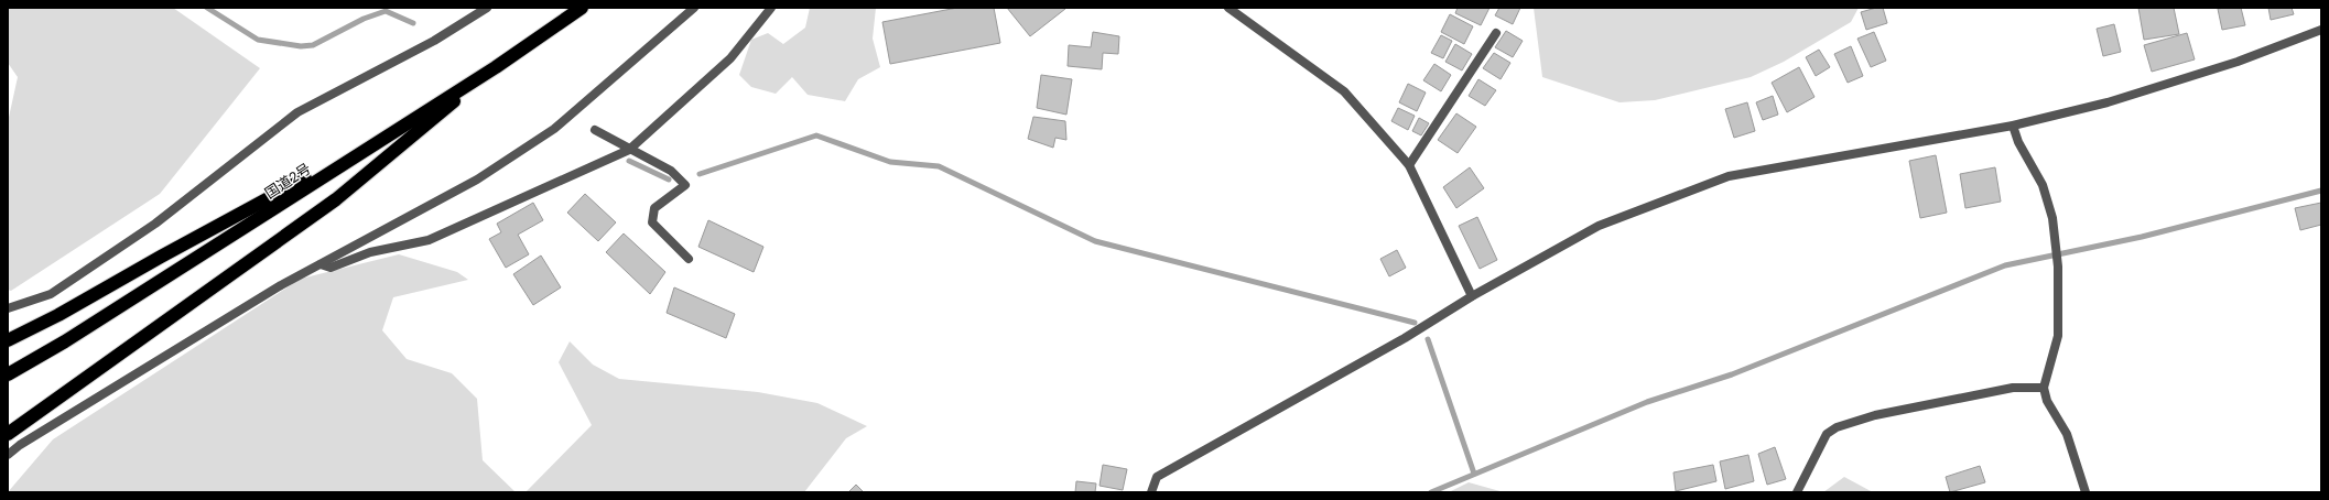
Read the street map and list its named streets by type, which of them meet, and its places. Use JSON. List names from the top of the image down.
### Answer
{
  "streets": {
    "highway": ["国道2号"]
  }
}
